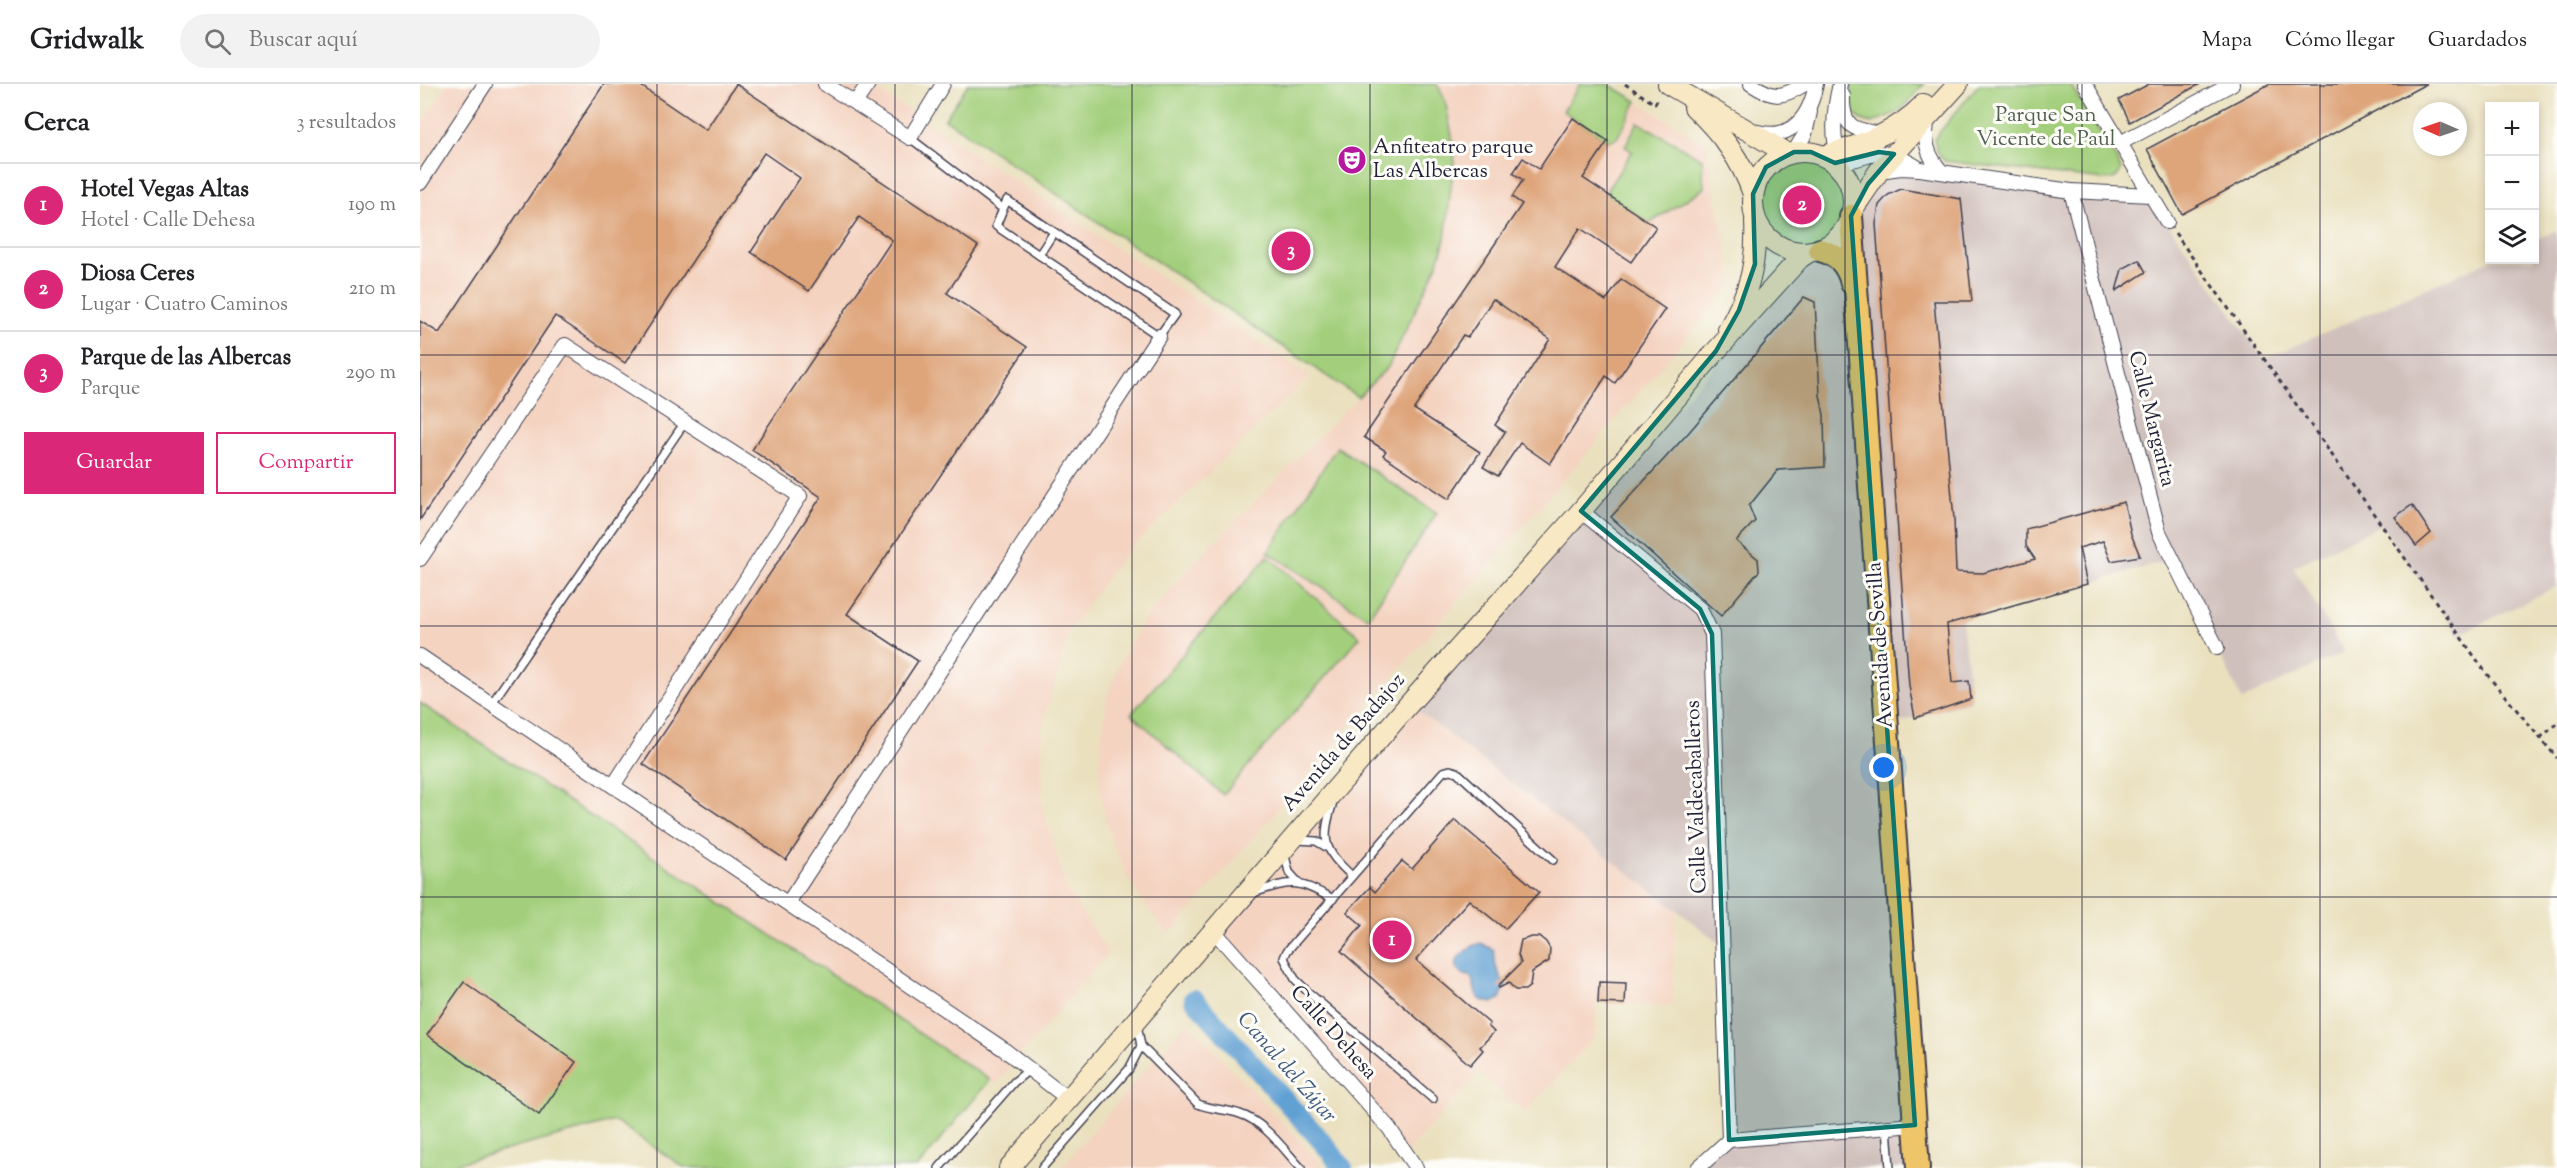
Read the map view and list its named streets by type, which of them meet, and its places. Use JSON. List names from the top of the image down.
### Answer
{
  "streets": {
    "main road": ["Avenida de Sevilla", "Avenida de Badajoz"],
    "street": ["Calle Margarita", "Calle Valdecaballeros", "Calle Dehesa"]
  },
  "crossings": [
    ["Avenida de Badajoz", "Calle Valdecaballeros"],
    ["Avenida de Badajoz", "Calle Dehesa"]
  ],
  "water": ["Canal del Zújar"],
  "parks": ["Parque San Vicente de Paúl"],
  "places": {
    "theatre": ["Anfiteatro parque Las Albercas"]
  },
  "north": "left",
  "page": {
    "header": "Gridwalk",
    "search": "Buscar aquí",
    "nav": ["Mapa", "Cómo llegar", "Guardados"],
    "heading": ["Cerca", "3 resultados"],
    "map_buttons": ["+", "−"],
    "list": [
      {
        "mark": "1",
        "name": "Hotel Vegas Altas",
        "note": "Hotel · Calle Dehesa",
        "value": "190 m"
      },
      {
        "mark": "2",
        "name": "Diosa Ceres",
        "note": "Lugar · Cuatro Caminos",
        "value": "210 m"
      },
      {
        "mark": "3",
        "name": "Parque de las Albercas",
        "note": "Parque",
        "value": "290 m"
      }
    ],
    "pins": ["2", "3", "1"],
    "buttons": ["Guardar", "Compartir"]
  }
}
